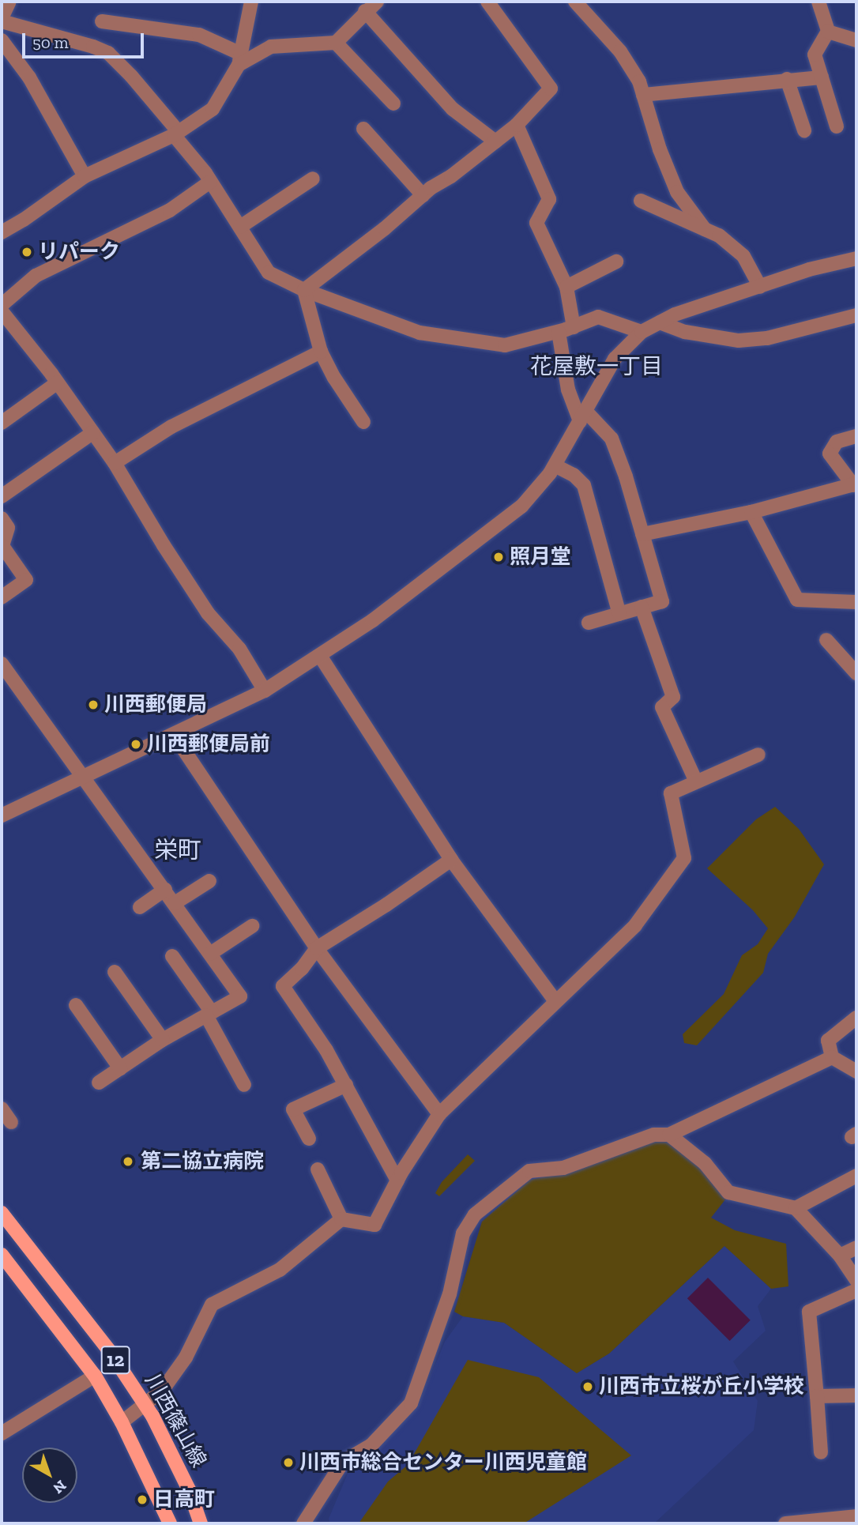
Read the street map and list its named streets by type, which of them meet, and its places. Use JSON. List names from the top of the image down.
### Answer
{
  "streets": {
    "main road": ["12", "川西篠山線"]
  },
  "districts": ["花屋敷一丁目", "栄町"],
  "places": [
    "リパーク",
    "照月堂",
    "川西郵便局",
    "川西郵便局前",
    "第二協立病院",
    "川西市立桜が丘小学校",
    "川西市総合センター川西児童館",
    "日高町"
  ],
  "scale_bar": "50 m",
  "north": "bottom right"
}
